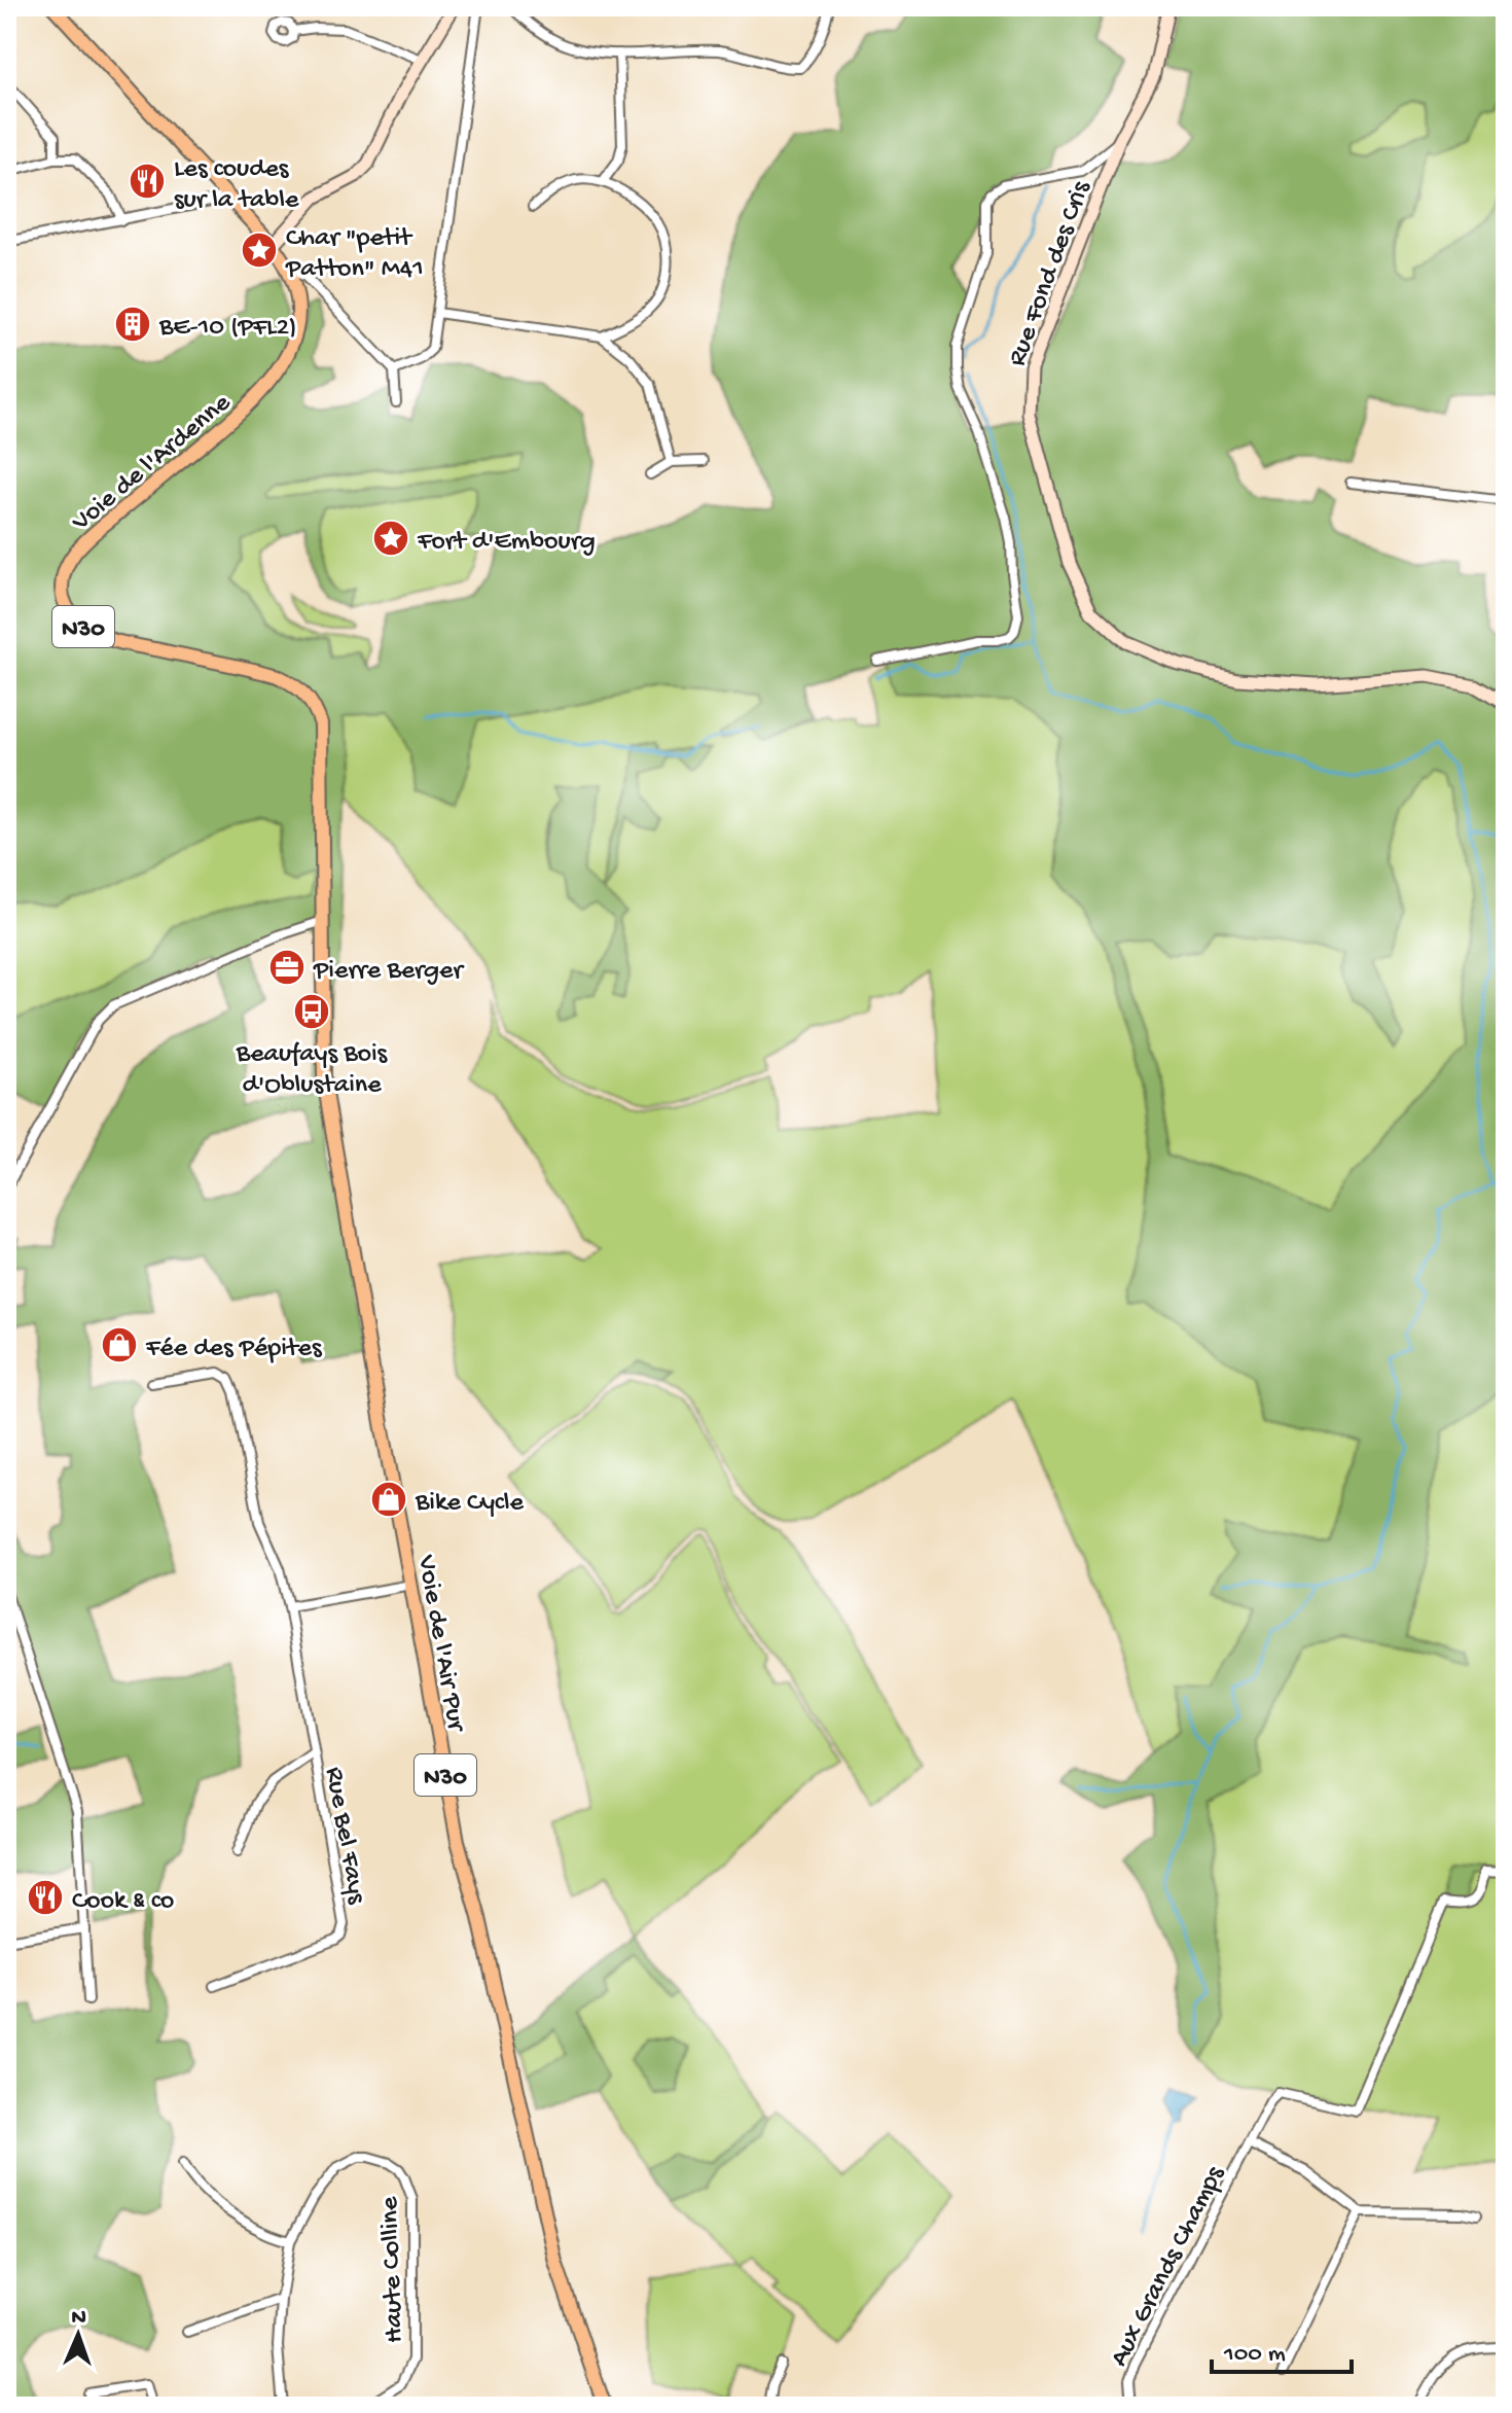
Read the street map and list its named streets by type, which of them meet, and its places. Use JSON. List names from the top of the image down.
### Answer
{
  "streets": {
    "main road": ["Voie de l'Ardenne", "N30", "Voie de l'Air Pur"],
    "street": [
      "Rue Fond des Cris",
      "Rue Bel Fays",
      "Aux Grands Champs",
      "Haute Colline"
    ]
  },
  "crossings": [
    ["Voie de l'Ardenne", "Voie de l'Air Pur"]
  ],
  "places": {
    "restaurant": ["Les coudes sur la table", "Cook & co"],
    "place": ["Char \"petit Patton\" M41", "Fort d'Embourg"],
    "building": ["BE-10 (PFL2)"],
    "office": ["Pierre Berger"],
    "bus stop": ["Beaufays Bois d'Oblustaine"],
    "shop": ["Fée des Pépites", "Bike Cycle"]
  },
  "scale_bar": "100 m",
  "north": "top"
}
